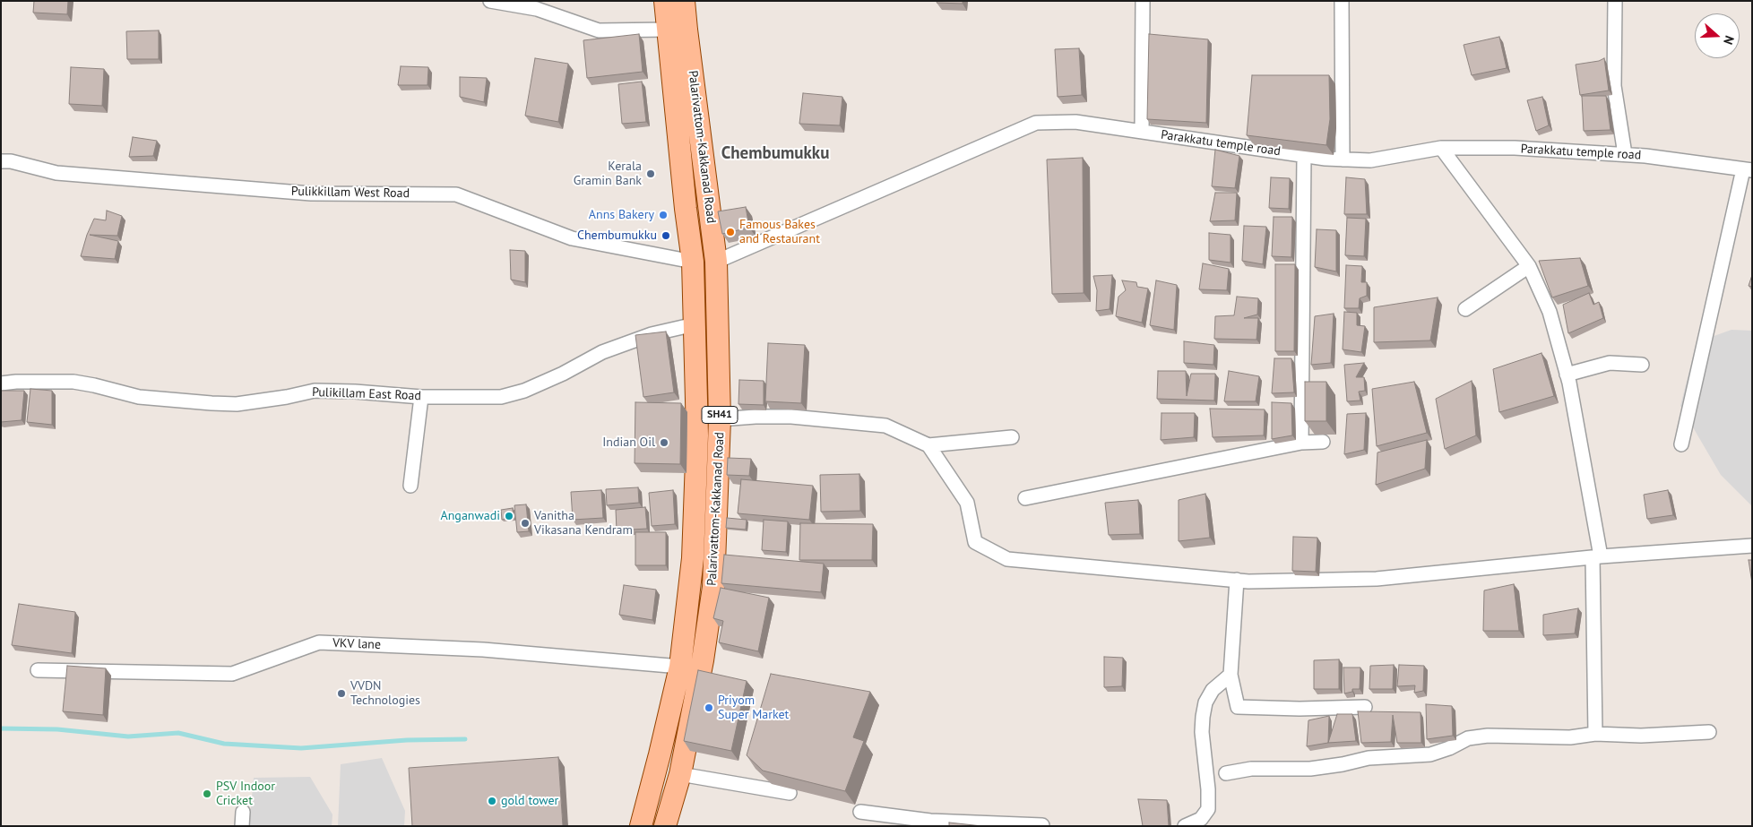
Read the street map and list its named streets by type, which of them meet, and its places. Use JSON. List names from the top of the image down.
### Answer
{
  "streets": {
    "main road": ["Palarivattom-Kakkanad Road", "SH41"],
    "street": [
      "Parakkatu temple road",
      "Pulikkillam West Road",
      "Pulikillam East Road",
      "VKV lane"
    ]
  },
  "crossings": [
    ["Parakkatu temple road", "Palarivattom-Kakkanad Road"]
  ],
  "districts": ["Chembumukku"],
  "places": [
    "Kerala Gramin Bank",
    "Anns Bakery",
    "Famous Bakes and Restaurant",
    "Chembumukku",
    "Indian Oil",
    "Anganwadi",
    "Vanitha Vikasana Kendram",
    "VVDN Technologies",
    "Priyom Super Market",
    "PSV Indoor Cricket",
    "gold tower"
  ],
  "north": "right"
}
